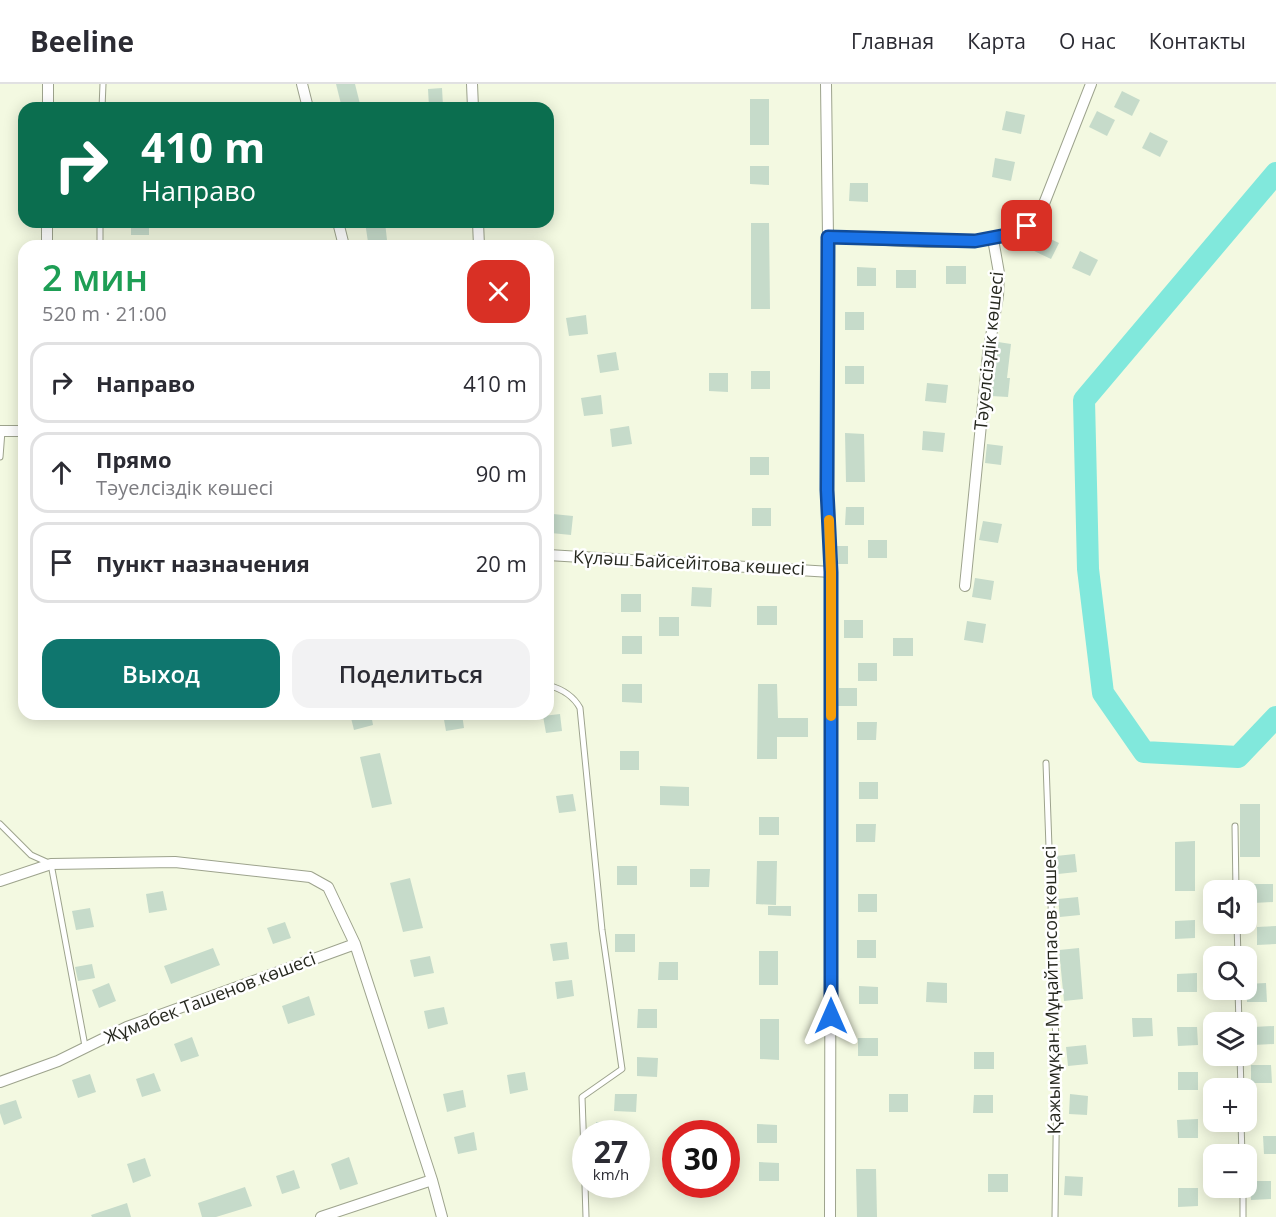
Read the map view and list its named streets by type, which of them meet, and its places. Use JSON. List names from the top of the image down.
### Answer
{
  "streets": {
    "street": ["Тәуелсіздік көшесі", "Күләш Байсейітова көшесі", "Жұмабек Ташенов көшесі"],
    "lane": ["Қажымұқан Мұңайтпасов көшесі"]
  },
  "page": {
    "header": "Beeline",
    "nav": [
      "Главная",
      "Карта",
      "О нас",
      "Контакты"
    ],
    "turn": ["410 m", "Направо"],
    "heading": ["2 мин", "520 m · 21:00"],
    "list": [
      {
        "name": "Направо",
        "value": "410 m"
      },
      {
        "name": "Прямо",
        "note": "Тәуелсіздік көшесі",
        "value": "90 m"
      },
      {
        "name": "Пункт назначения",
        "value": "20 m"
      }
    ],
    "buttons": ["Выход", "Поделиться"],
    "map_buttons": ["+", "−"],
    "speed": "27 km/h",
    "limit": "30"
  }
}
